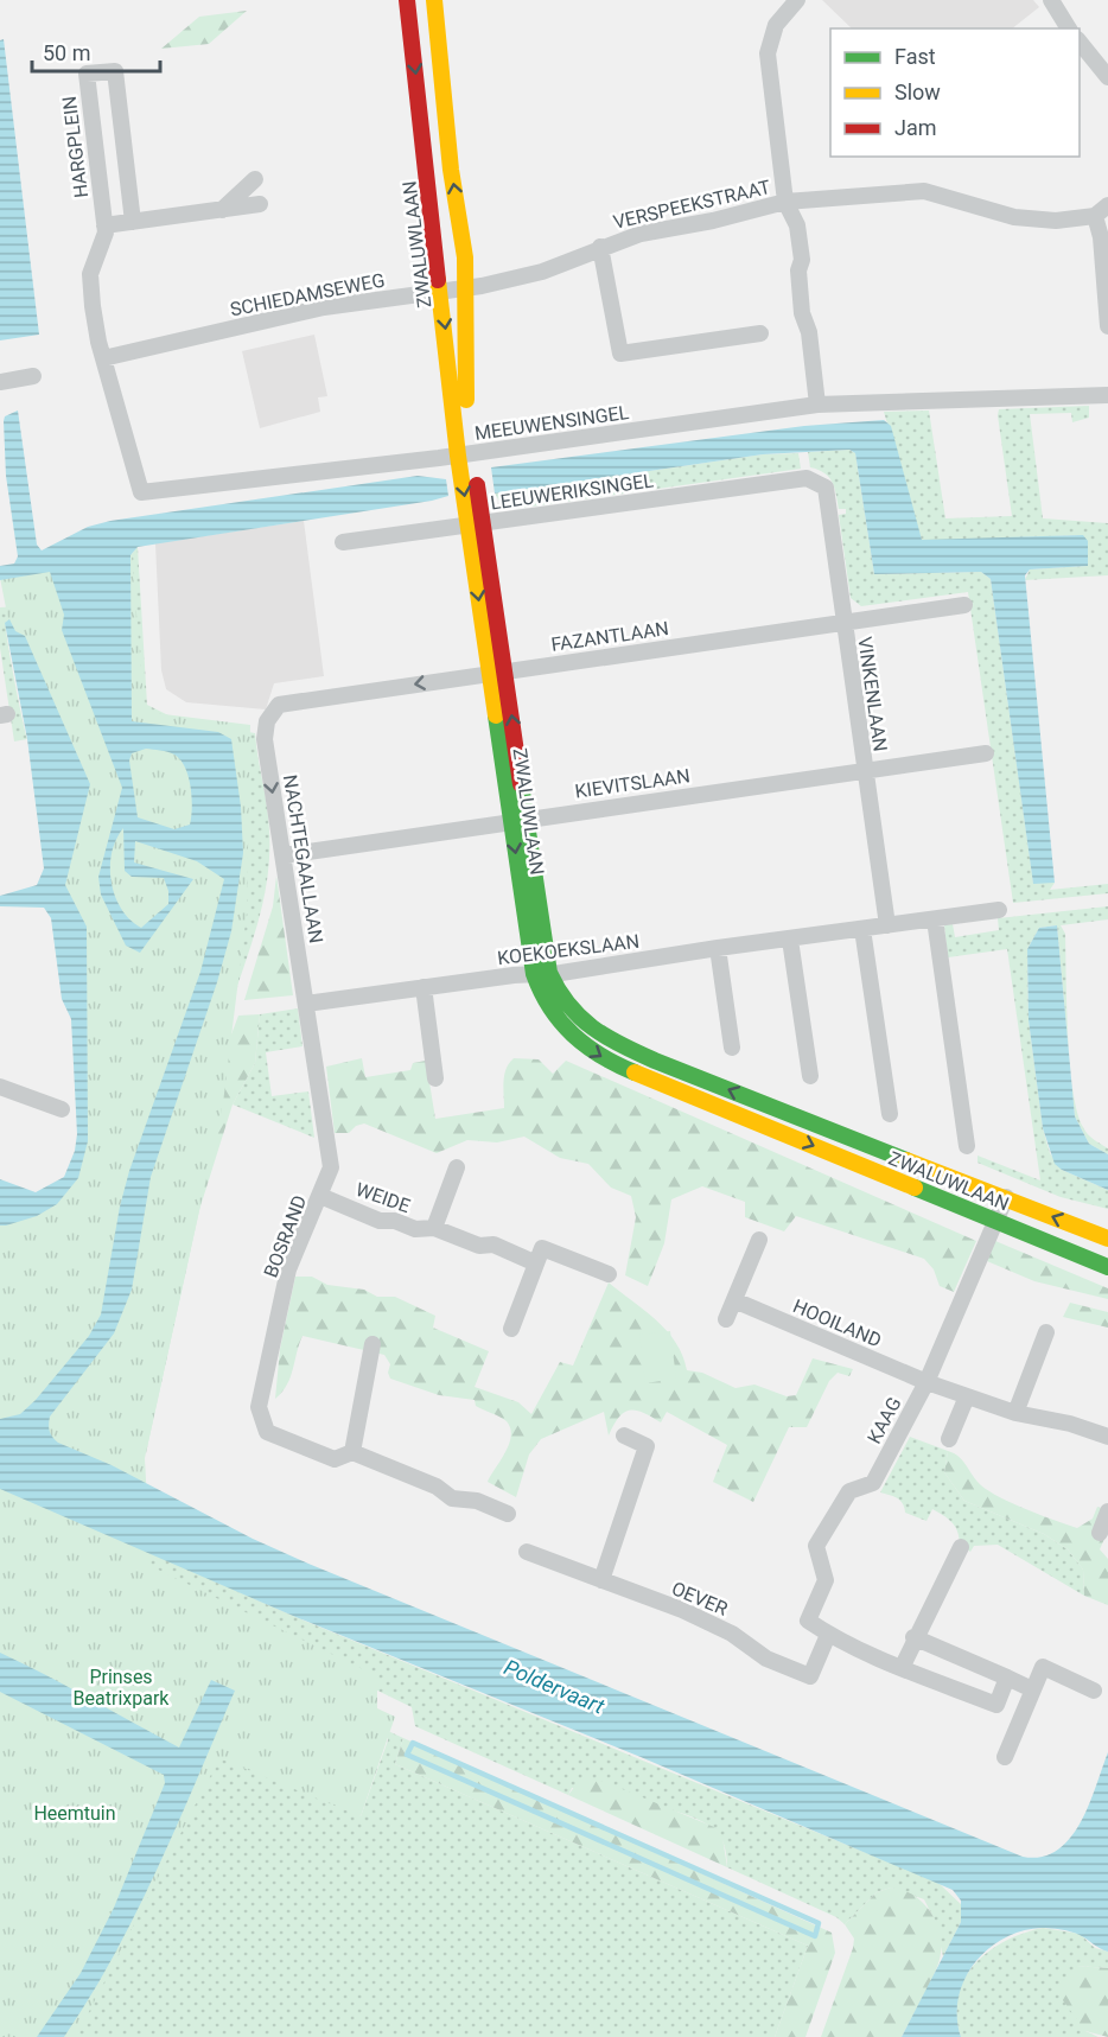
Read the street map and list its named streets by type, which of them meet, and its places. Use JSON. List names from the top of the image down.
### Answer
{
  "streets": {
    "main road": ["ZWALUWLAAN"],
    "street": [
      "HARGPLEIN",
      "VERSPEEKSTRAAT",
      "SCHIEDAMSEWEG",
      "MEEUWENSINGEL",
      "LEEUWERIKSINGEL",
      "FAZANTLAAN",
      "VINKENLAAN",
      "KIEVITSLAAN",
      "NACHTEGAALLAAN",
      "KOEKOEKSLAAN",
      "WEIDE",
      "BOSRAND",
      "HOOILAND",
      "KAAG",
      "OEVER"
    ]
  },
  "crossings": [
    ["HARGPLEIN", "SCHIEDAMSEWEG"],
    ["HARGPLEIN", "MEEUWENSINGEL"],
    ["VERSPEEKSTRAAT", "SCHIEDAMSEWEG"],
    ["ZWALUWLAAN", "SCHIEDAMSEWEG"],
    ["ZWALUWLAAN", "MEEUWENSINGEL"],
    ["ZWALUWLAAN", "LEEUWERIKSINGEL"],
    ["ZWALUWLAAN", "FAZANTLAAN"],
    ["ZWALUWLAAN", "KIEVITSLAAN"],
    ["ZWALUWLAAN", "KOEKOEKSLAAN"],
    ["ZWALUWLAAN", "KAAG"],
    ["SCHIEDAMSEWEG", "MEEUWENSINGEL"],
    ["LEEUWERIKSINGEL", "VINKENLAAN"],
    ["FAZANTLAAN", "VINKENLAAN"],
    ["FAZANTLAAN", "NACHTEGAALLAAN"],
    ["VINKENLAAN", "KIEVITSLAAN"],
    ["VINKENLAAN", "KOEKOEKSLAAN"],
    ["KIEVITSLAAN", "NACHTEGAALLAAN"],
    ["NACHTEGAALLAAN", "KOEKOEKSLAAN"],
    ["NACHTEGAALLAAN", "BOSRAND"],
    ["KOEKOEKSLAAN", "BOSRAND"],
    ["WEIDE", "BOSRAND"],
    ["HOOILAND", "KAAG"],
    ["KAAG", "OEVER"]
  ],
  "one_way": ["NACHTEGAALLAAN"],
  "water": ["Poldervaart"],
  "parks": ["Prinses Beatrixpark", "Heemtuin"],
  "legend": ["Fast", "Slow", "Jam"],
  "scale_bar": "50 m"
}
